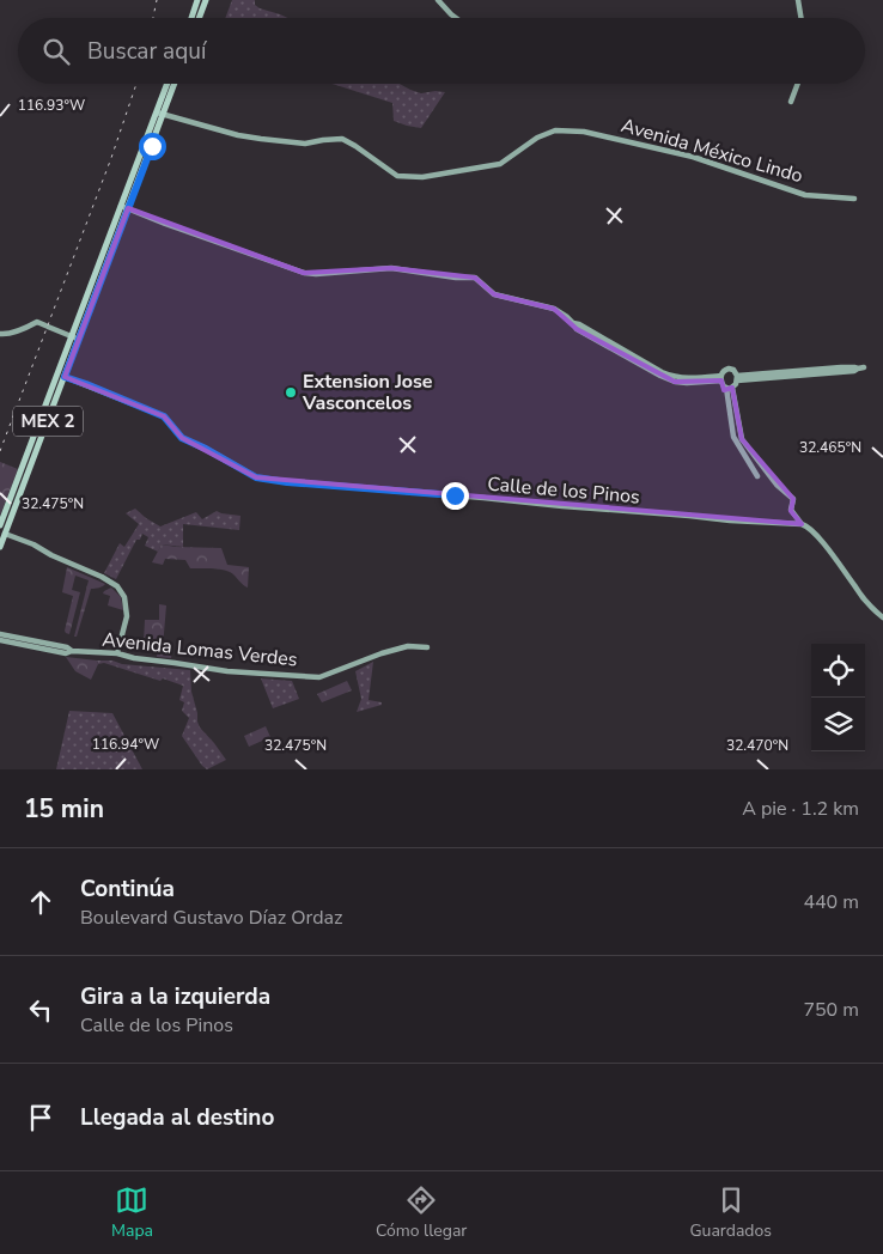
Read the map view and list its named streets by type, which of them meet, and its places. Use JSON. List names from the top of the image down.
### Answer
{
  "streets": {
    "main road": ["MEX 2"],
    "street": ["Avenida México Lindo", "Calle de los Pinos", "Avenida Lomas Verdes"]
  },
  "crossings": [
    ["Avenida México Lindo", "MEX 2"],
    ["MEX 2", "Calle de los Pinos"]
  ],
  "places": ["Extension Jose Vasconcelos"],
  "page": {
    "search": "Buscar aquí",
    "heading": ["15 min", "A pie · 1.2 km"],
    "list": [
      ["Continúa", "Boulevard Gustavo Díaz Ordaz", "440 m"],
      ["Gira a la izquierda", "Calle de los Pinos", "750 m"],
      "Llegada al destino"
    ],
    "nav": ["Mapa", "Cómo llegar", "Guardados"]
  },
  "coordinates": [
    "116.93°W",
    "32.465°N",
    "32.475°N",
    "116.94°W",
    "32.470°N"
  ]
}
